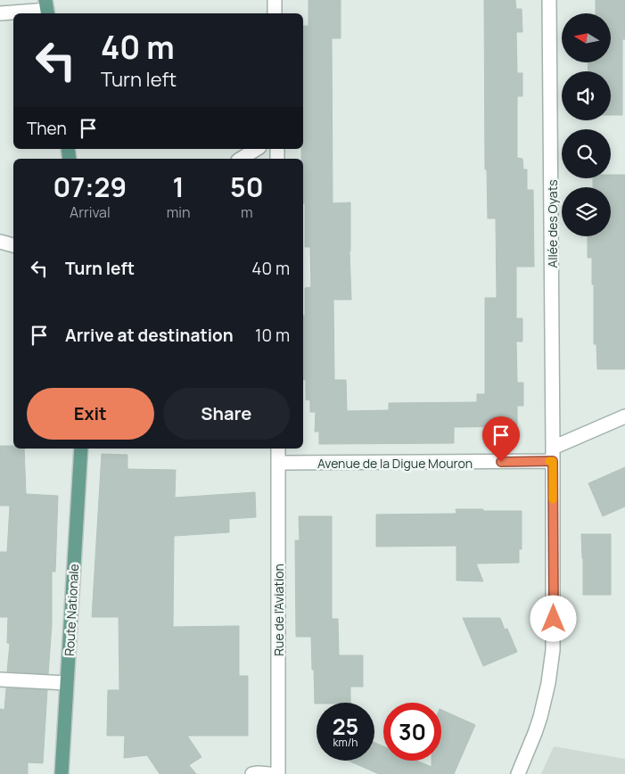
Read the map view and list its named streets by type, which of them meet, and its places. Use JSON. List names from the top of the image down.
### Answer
{
  "streets": {
    "main road": ["Route Nationale"],
    "street": ["Allée des Oyats", "Avenue de la Digue Mouron", "Rue de l'Aviation"]
  },
  "crossings": [
    ["Avenue de la Digue Mouron", "Rue de l'Aviation"]
  ],
  "north": "left",
  "page": {
    "turn": ["40 m", "Turn left"],
    "then": "Then",
    "eta": [
      "07:29",
      "Arrival",
      "1",
      "min",
      "50",
      "m"
    ],
    "list": [
      {
        "name": "Turn left",
        "value": "40 m"
      },
      {
        "name": "Arrive at destination",
        "value": "10 m"
      }
    ],
    "buttons": ["Exit", "Share"],
    "speed": "25 km/h",
    "limit": "30"
  }
}
